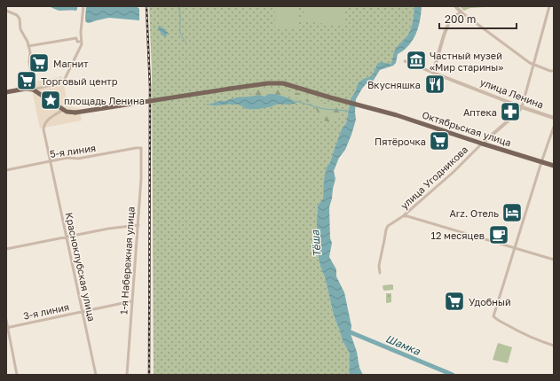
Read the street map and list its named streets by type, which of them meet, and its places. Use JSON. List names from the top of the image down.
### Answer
{
  "streets": {
    "main road": ["Октябрьская улица"],
    "street": [
      "улица Ленина",
      "5-я линия",
      "улица Угодникова",
      "1-я Набережная улица",
      "Красноклубская улица",
      "3-я линия"
    ]
  },
  "crossings": [
    ["улица Ленина", "улица Угодникова"],
    ["Октябрьская улица", "улица Угодникова"],
    ["Октябрьская улица", "Красноклубская улица"],
    ["5-я линия", "1-я Набережная улица"],
    ["5-я линия", "Красноклубская улица"],
    ["1-я Набережная улица", "3-я линия"],
    ["Красноклубская улица", "3-я линия"]
  ],
  "water": ["Тёша", "Шамка"],
  "places": {
    "museum": ["Частный музей «Мир старины»"],
    "supermarket": [
      "Магнит",
      "Торговый центр",
      "Пятёрочка",
      "Удобный"
    ],
    "restaurant": ["Вкусняшка"],
    "place": ["площадь Ленина"],
    "pharmacy": ["Аптека"],
    "hotel": ["Arz. Отель"],
    "cafe": ["12 месяцев"]
  },
  "scale_bar": "200 m"
}
